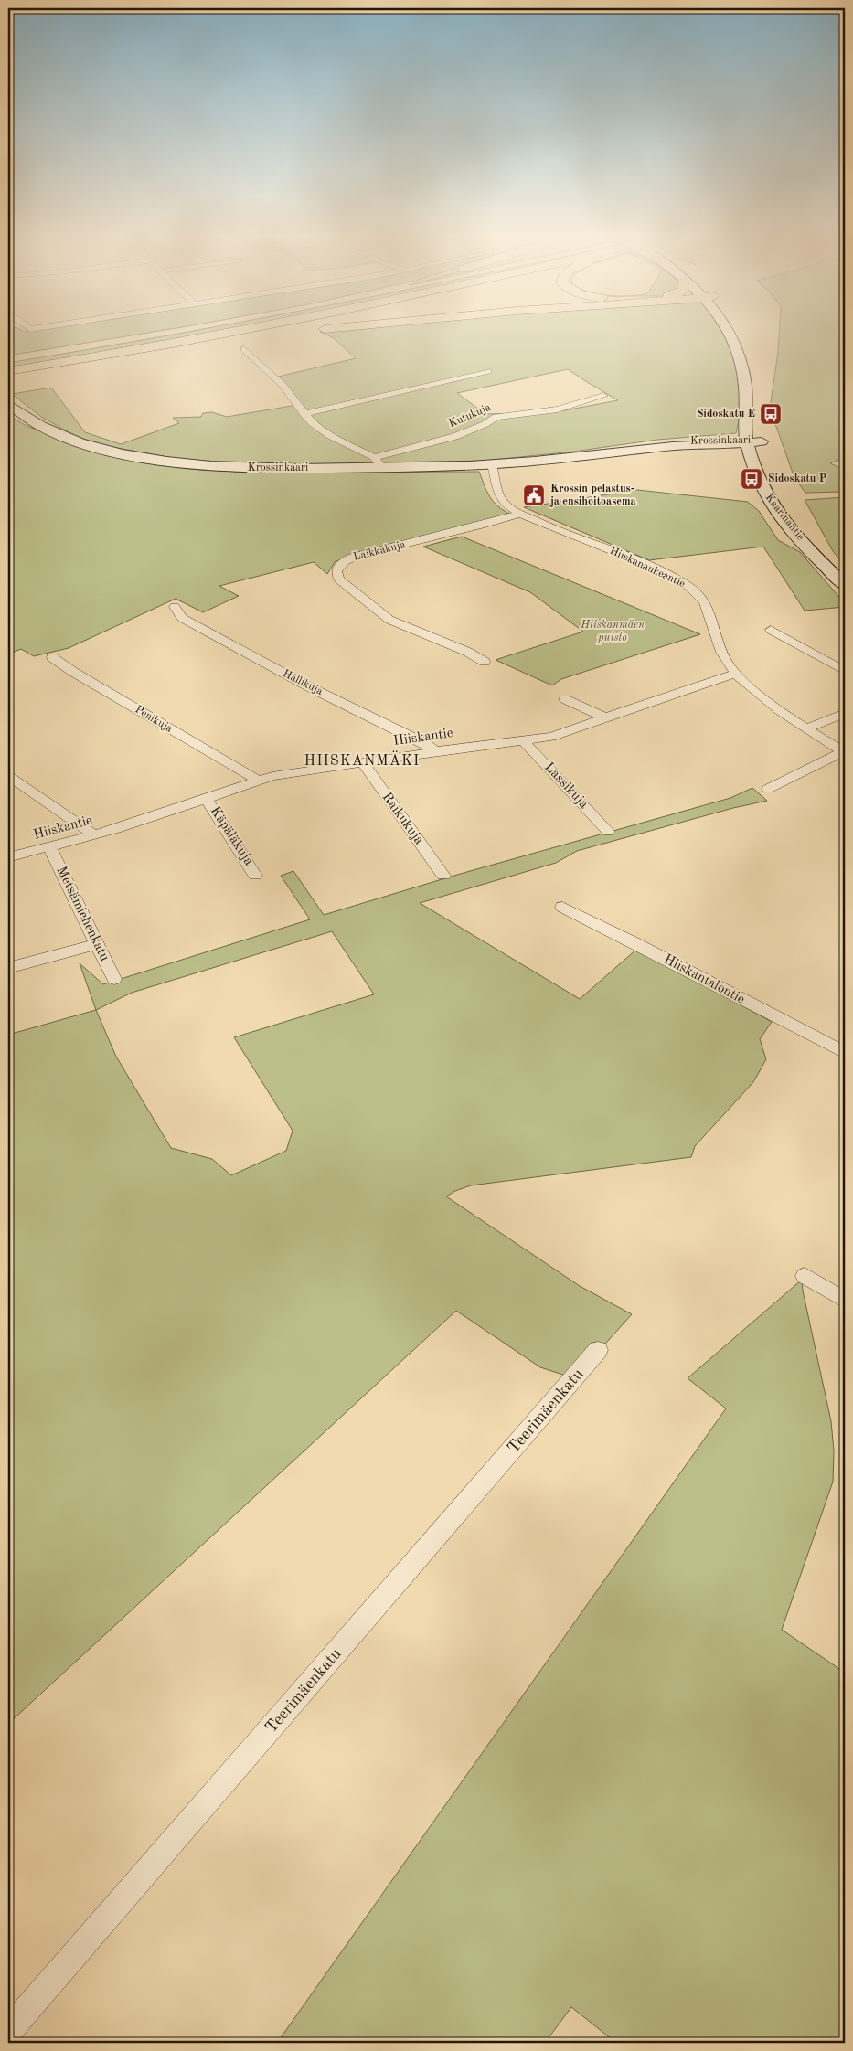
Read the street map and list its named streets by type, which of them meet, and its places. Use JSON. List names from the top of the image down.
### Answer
{
  "streets": {
    "main road": ["Krossinkaari", "Kaarinantie"],
    "street": [
      "Kutukuja",
      "Laikkakuja",
      "Hiiskanaukeantie",
      "Hallikuja",
      "Penikuja",
      "Hiiskantie",
      "Lassikuja",
      "Raikukuja",
      "Käpäläkuja",
      "Metsämiehenkatu",
      "Hiiskantalontie",
      "Teerimäenkatu"
    ]
  },
  "crossings": [
    ["Kutukuja", "Krossinkaari"],
    ["Krossinkaari", "Kaarinantie"],
    ["Krossinkaari", "Hiiskanaukeantie"],
    ["Laikkakuja", "Hiiskanaukeantie"],
    ["Hiiskanaukeantie", "Hiiskantie"],
    ["Hallikuja", "Hiiskantie"],
    ["Penikuja", "Hiiskantie"],
    ["Hiiskantie", "Lassikuja"],
    ["Hiiskantie", "Raikukuja"],
    ["Hiiskantie", "Käpäläkuja"],
    ["Hiiskantie", "Metsämiehenkatu"]
  ],
  "districts": ["HIISKANMÄKI"],
  "parks": ["Hiiskanmäen puisto"],
  "places": {
    "bus stop": ["Sidoskatu E", "Sidoskatu P"],
    "public building": ["Krossin pelastus- ja ensihoitoasema"]
  }
}
